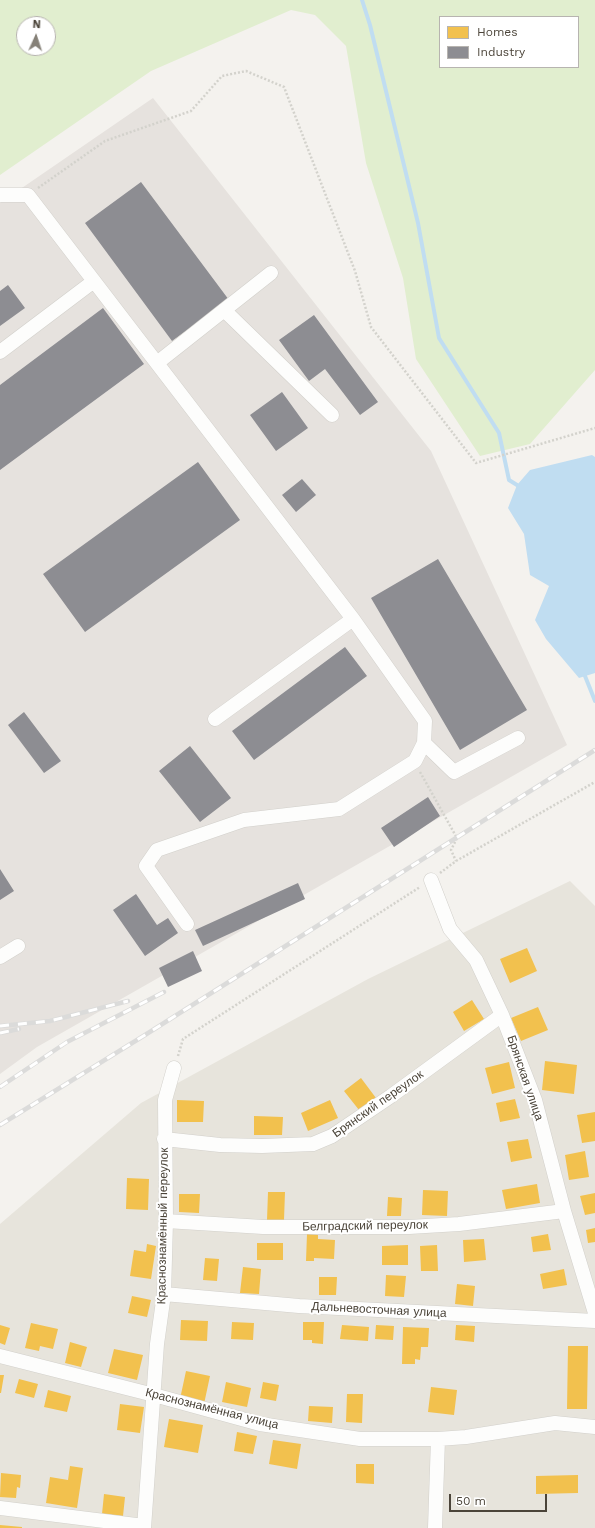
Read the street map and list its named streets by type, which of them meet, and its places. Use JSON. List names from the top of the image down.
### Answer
{
  "streets": {
    "street": [
      "Брянская улица",
      "Брянский переулок",
      "Краснознамённый переулок",
      "Белградский переулок",
      "Дальневосточная улица",
      "Краснознамённая улица"
    ]
  },
  "crossings": [
    ["Брянская улица", "Брянский переулок"],
    ["Брянская улица", "Белградский переулок"],
    ["Брянский переулок", "Краснознамённый переулок"],
    ["Краснознамённый переулок", "Белградский переулок"],
    ["Краснознамённый переулок", "Дальневосточная улица"],
    ["Краснознамённый переулок", "Краснознамённая улица"]
  ],
  "legend": ["Homes", "Industry"],
  "scale_bar": "50 m",
  "north": "top"
}
